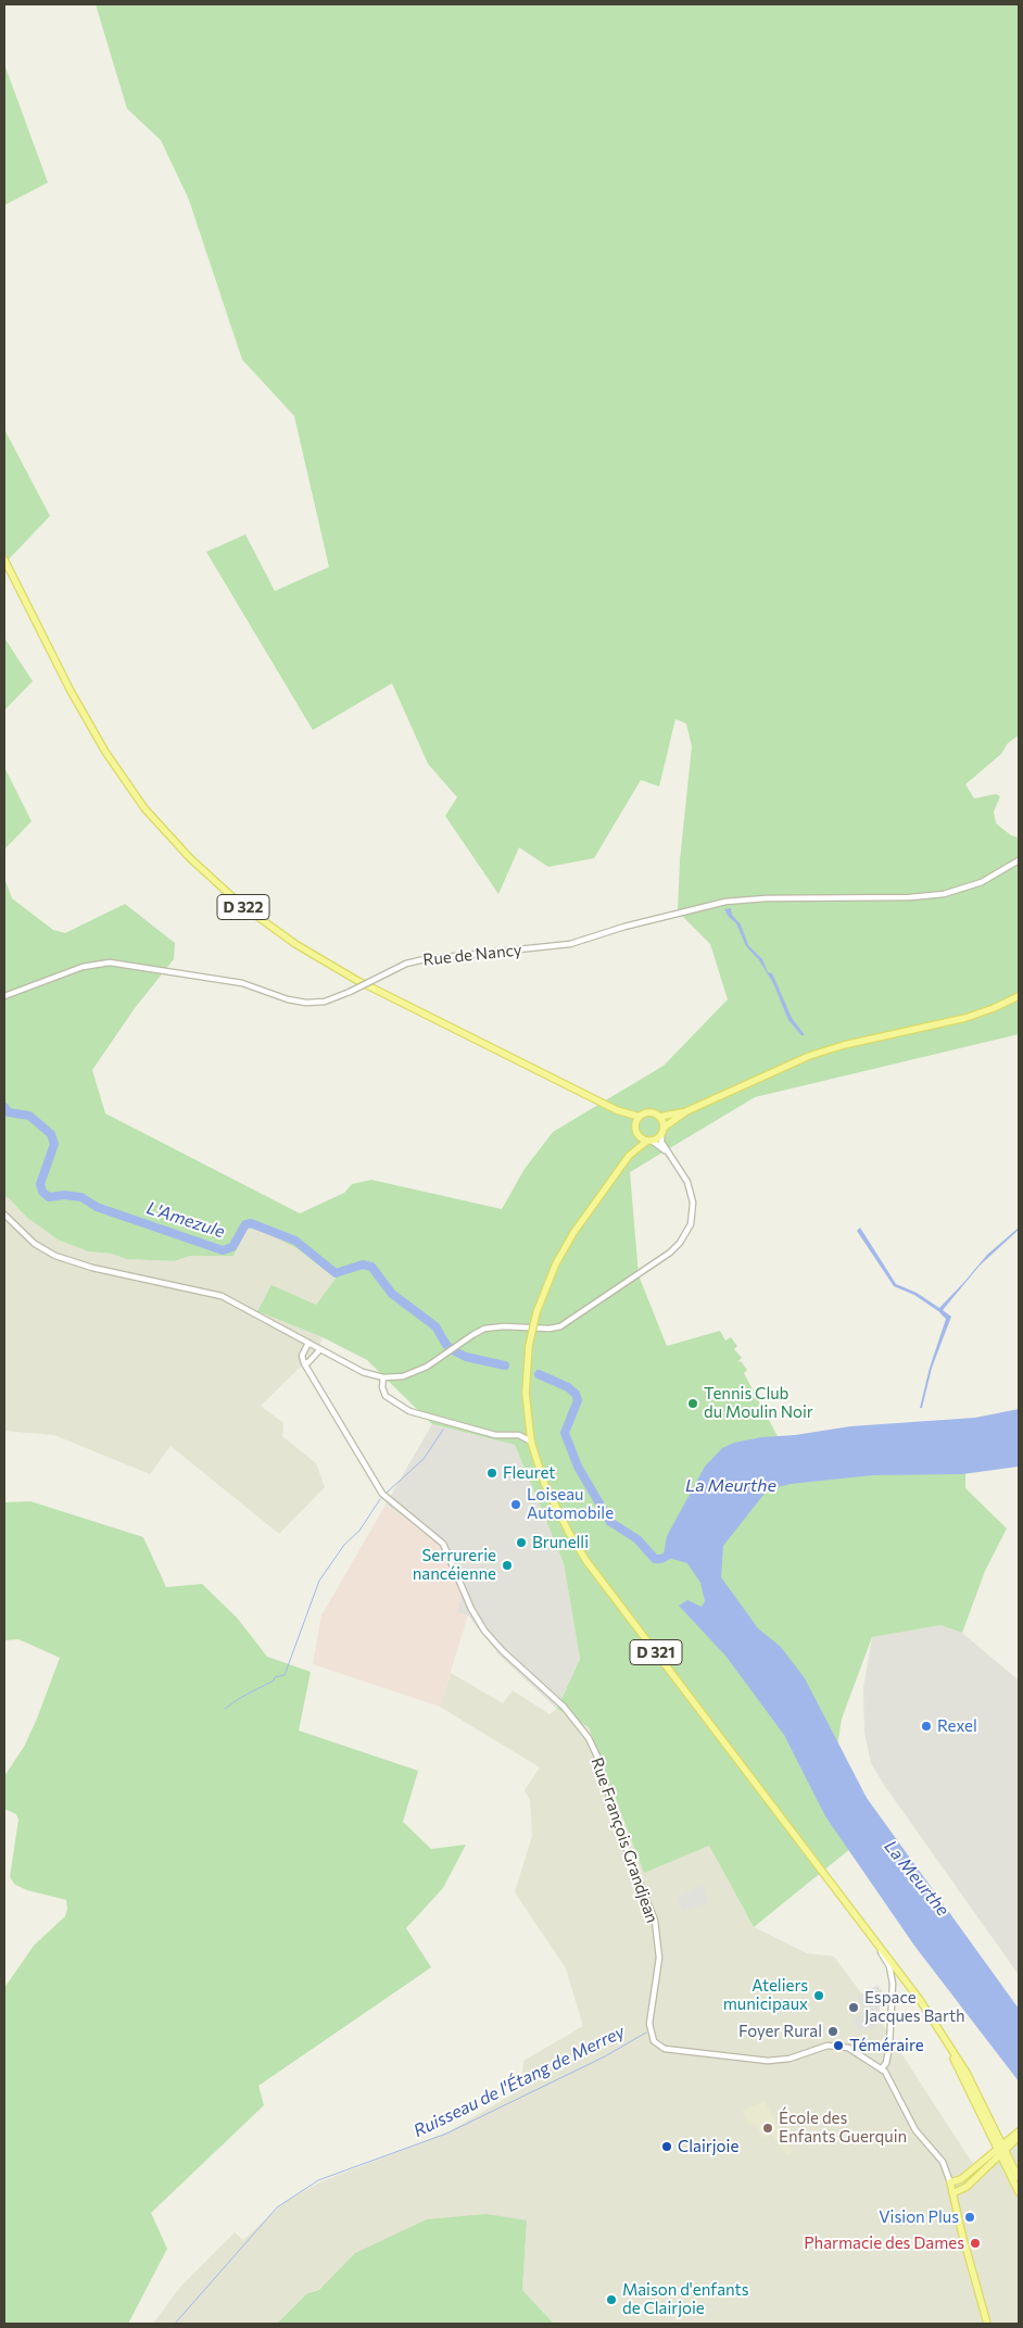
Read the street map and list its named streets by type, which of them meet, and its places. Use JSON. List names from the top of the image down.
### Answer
{
  "streets": {
    "main road": ["D 322", "D 321"],
    "street": ["Rue de Nancy", "Rue François Grandjean"]
  },
  "crossings": [
    ["D 322", "D 321"]
  ],
  "water": ["L'Amezule", "La Meurthe", "Ruisseau de l'Étang de Merrey"],
  "places": [
    "Tennis Club du Moulin Noir",
    "Fleuret",
    "Loiseau Automobile",
    "Brunelli",
    "Serrurerie nancéienne",
    "Rexel",
    "Ateliers municipaux",
    "Espace Jacques Barth",
    "Foyer Rural",
    "Téméraire",
    "École des Enfants Guerquin",
    "Clairjoie",
    "Vision Plus",
    "Pharmacie des Dames",
    "Maison d'enfants de Clairjoie"
  ]
}
